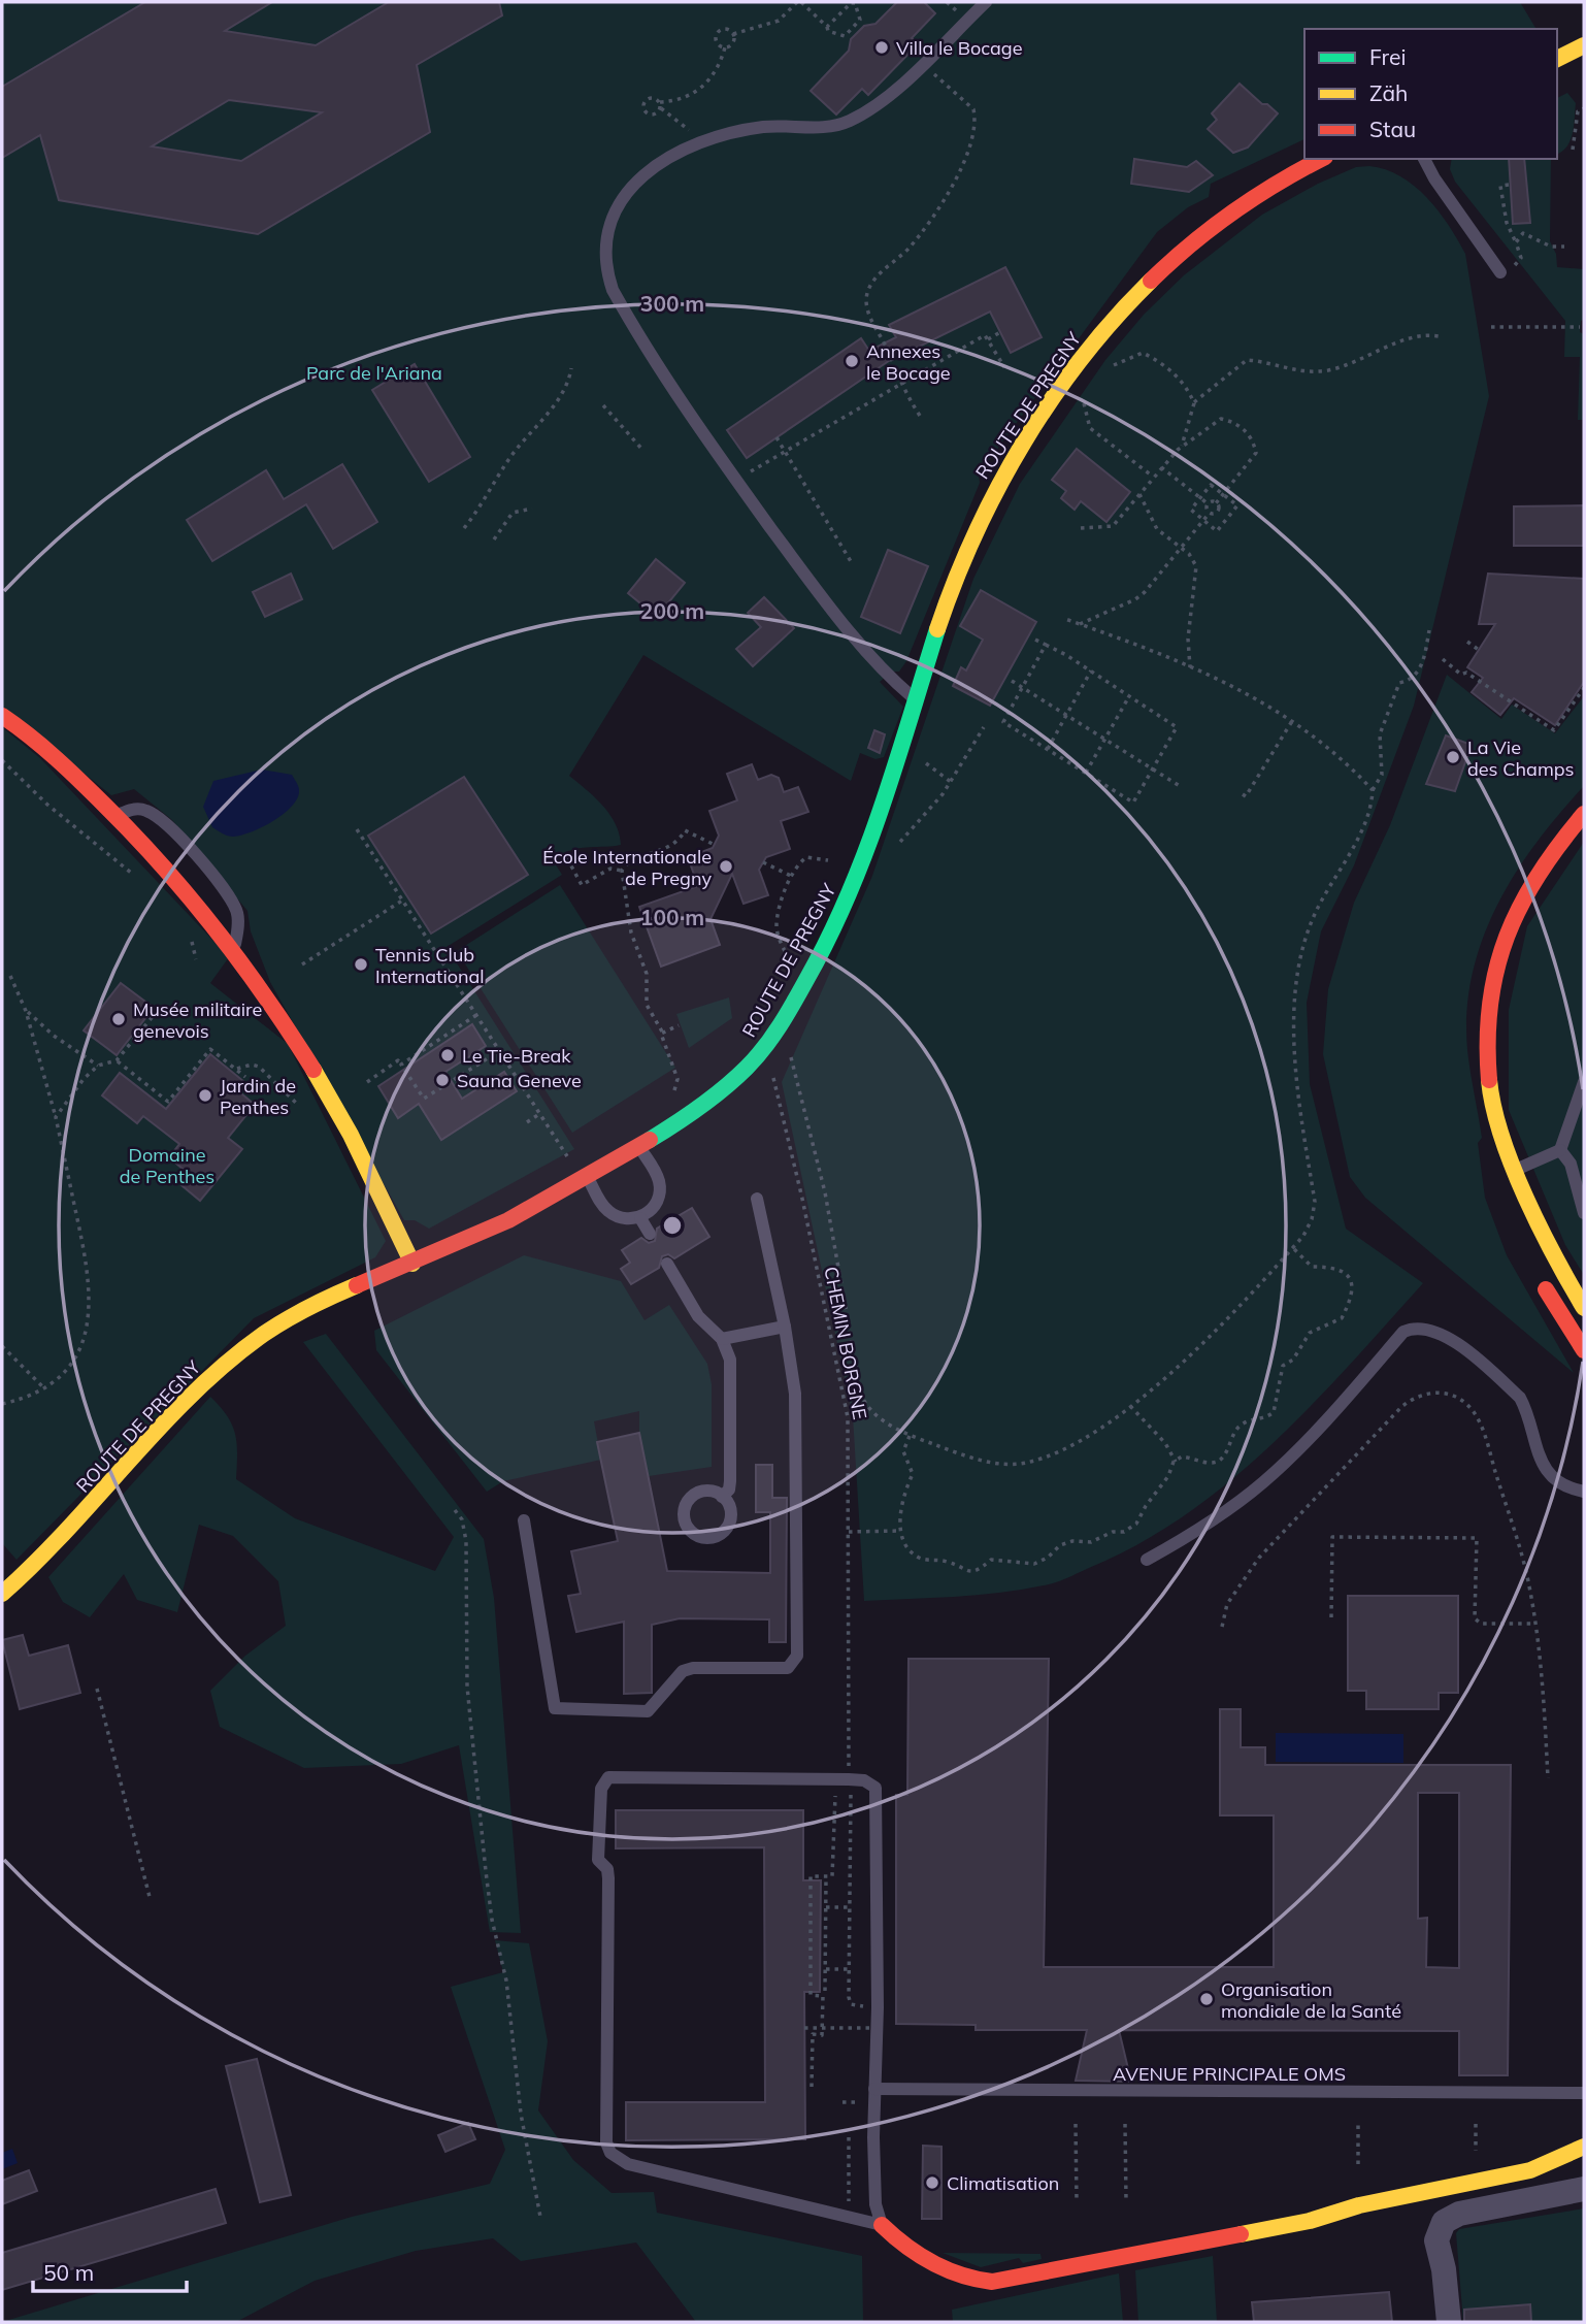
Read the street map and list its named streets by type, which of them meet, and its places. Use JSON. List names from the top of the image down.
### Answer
{
  "streets": {
    "street": ["ROUTE DE PREGNY"],
    "lane": ["AVENUE PRINCIPALE OMS"],
    "path": ["CHEMIN BORGNE"]
  },
  "crossings": [
    ["ROUTE DE PREGNY", "CHEMIN BORGNE"]
  ],
  "parks": ["Parc de l'Ariana", "Domaine de Penthes"],
  "places": [
    "Villa le Bocage",
    "Annexes le Bocage",
    "La Vie des Champs",
    "École Internationale de Pregny",
    "Tennis Club International",
    "Musée militaire genevois",
    "Le Tie-Break",
    "Sauna Geneve",
    "Jardin de Penthes",
    "Organisation mondiale de la Santé",
    "Climatisation"
  ],
  "legend": ["Frei", "Zäh", "Stau"],
  "scale_bar": "50 m",
  "rings": ["300 m", "200 m", "100 m"]
}
